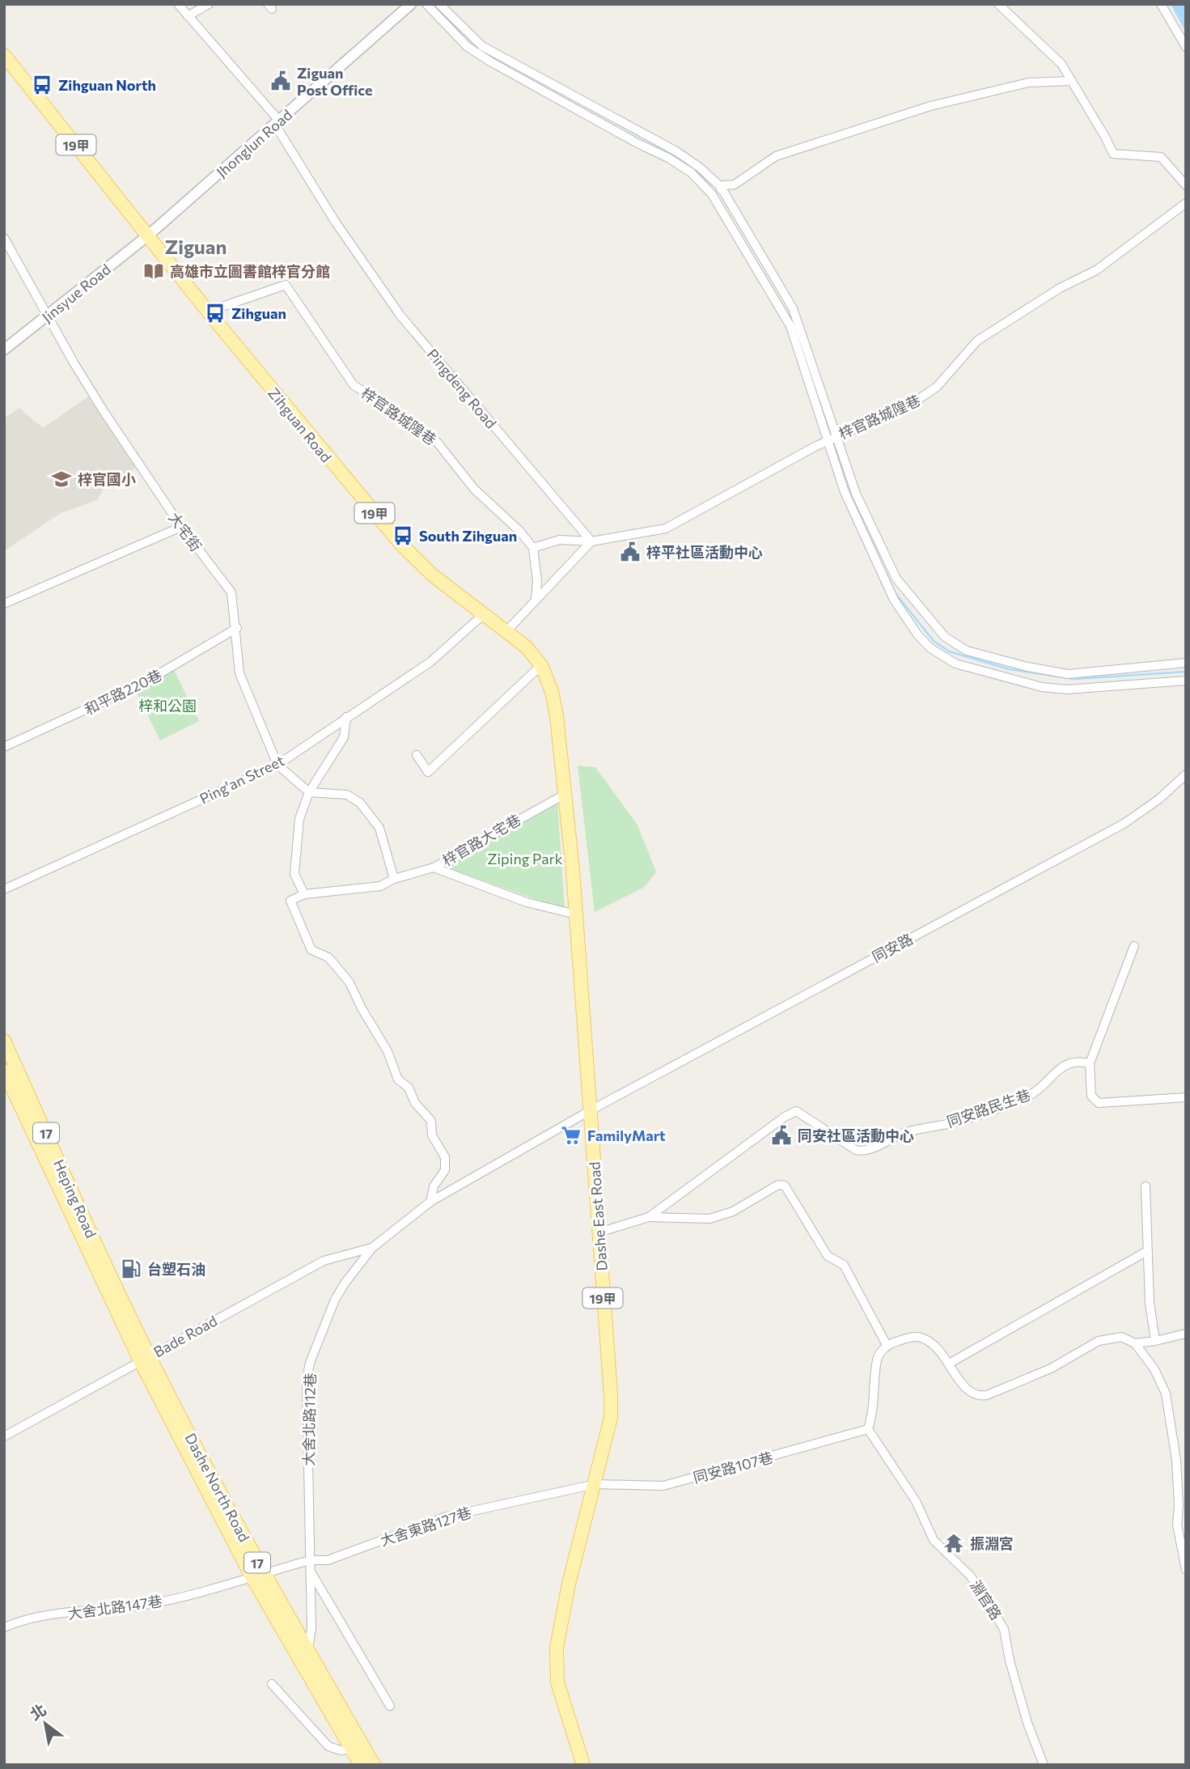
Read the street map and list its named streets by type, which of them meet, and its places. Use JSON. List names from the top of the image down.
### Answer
{
  "streets": {
    "main road": [
      "19甲",
      "Zihguan Road",
      "17",
      "Heping Road",
      "Dashe East Road",
      "Dashe North Road"
    ],
    "street": [
      "Jhonglun Road",
      "Jinsyue Road",
      "Pingdeng Road",
      "梓官路城隍巷",
      "大宅街",
      "和平路220巷",
      "Ping'an Street",
      "梓官路大宅巷",
      "同安路",
      "同安路民生巷",
      "Bade Road",
      "大舍北路112巷",
      "同安路107巷",
      "大舍東路127巷",
      "淵官路",
      "大舍北路147巷"
    ]
  },
  "crossings": [
    ["Jhonglun Road", "Jinsyue Road"],
    ["Jhonglun Road", "Pingdeng Road"],
    ["Jhonglun Road", "Zihguan Road"],
    ["Jinsyue Road", "Zihguan Road"],
    ["Jinsyue Road", "大宅街"],
    ["Pingdeng Road", "梓官路城隍巷"],
    ["梓官路城隍巷", "Zihguan Road"],
    ["Zihguan Road", "Ping'an Street"],
    ["Zihguan Road", "梓官路大宅巷"],
    ["Zihguan Road", "Dashe East Road"],
    ["大宅街", "和平路220巷"],
    ["大宅街", "Ping'an Street"],
    ["梓官路大宅巷", "Dashe East Road"],
    ["梓官路大宅巷", "大舍北路112巷"],
    ["同安路", "Dashe East Road"],
    ["同安路", "大舍北路112巷"],
    ["Heping Road", "Bade Road"],
    ["Heping Road", "Dashe North Road"],
    ["Dashe East Road", "大舍北路112巷"],
    ["Dashe East Road", "同安路107巷"],
    ["Dashe East Road", "大舍東路127巷"],
    ["Bade Road", "大舍北路112巷"],
    ["Bade Road", "Dashe North Road"],
    ["大舍北路112巷", "Dashe North Road"],
    ["大舍北路112巷", "大舍東路127巷"],
    ["同安路107巷", "大舍東路127巷"],
    ["同安路107巷", "淵官路"],
    ["Dashe North Road", "大舍東路127巷"],
    ["Dashe North Road", "大舍北路147巷"],
    ["大舍東路127巷", "大舍北路147巷"]
  ],
  "districts": ["Ziguan"],
  "parks": ["梓和公園", "Ziping Park"],
  "places": {
    "public building": ["Ziguan Post Office", "梓平社區活動中心", "同安社區活動中心"],
    "bus stop": ["Zihguan North", "Zihguan", "South Zihguan"],
    "library": ["高雄市立圖書館梓官分館"],
    "school or university": ["梓官國小"],
    "supermarket": ["FamilyMart"],
    "fuel station": ["台塑石油"],
    "temple": ["振淵宮"]
  },
  "north": "top left"
}
